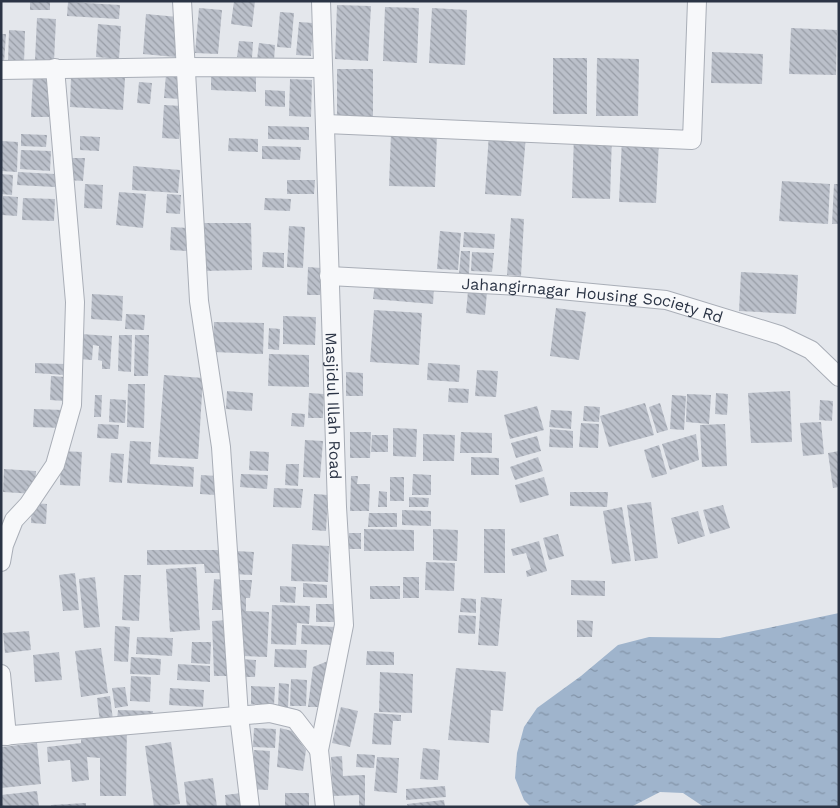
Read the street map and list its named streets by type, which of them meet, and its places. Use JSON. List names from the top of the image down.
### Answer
{
  "streets": {
    "street": ["Jahangirnagar Housing Society Rd", "Masjidul Illah Road"]
  },
  "crossings": [
    ["Jahangirnagar Housing Society Rd", "Masjidul Illah Road"]
  ]
}
